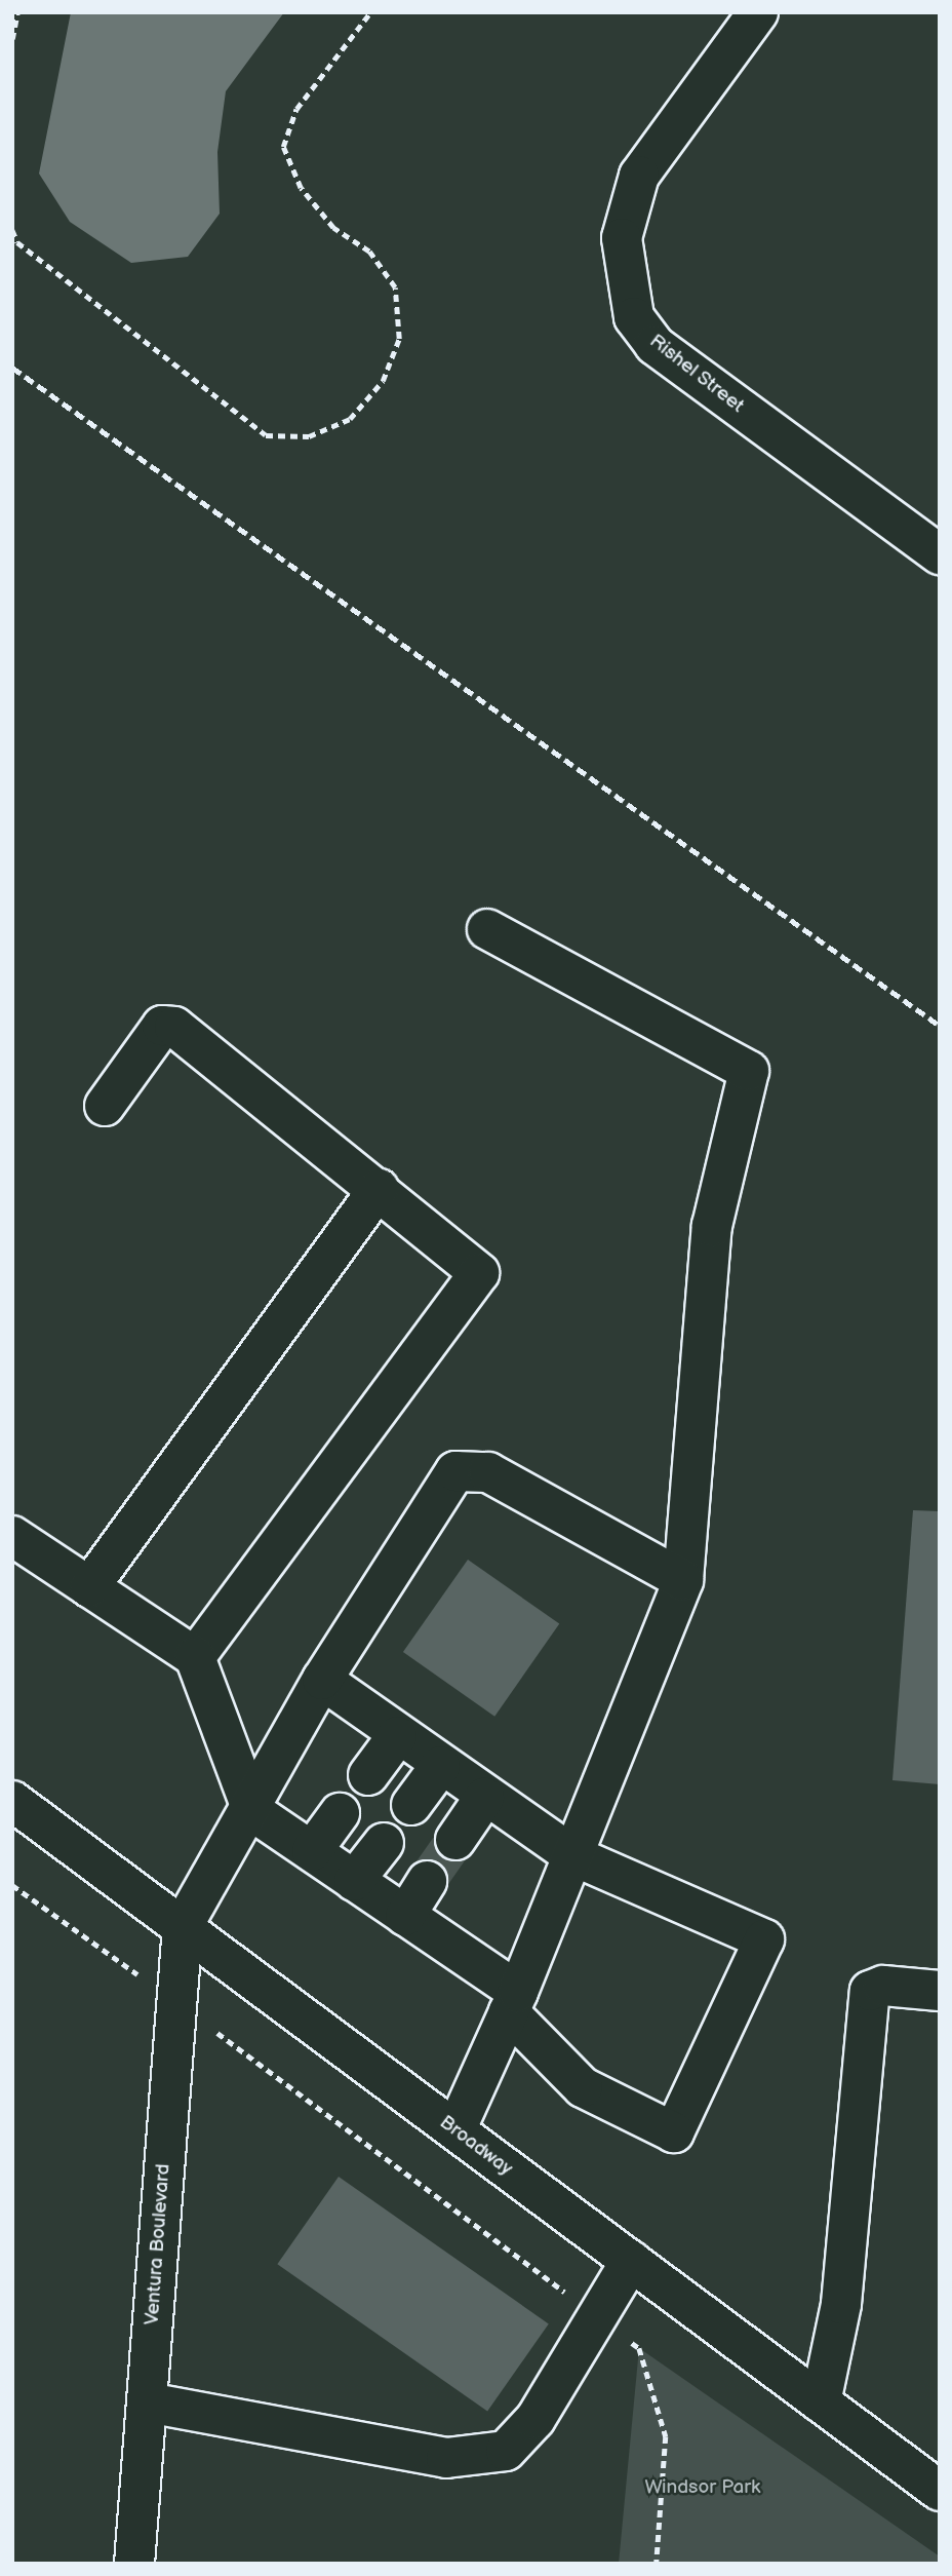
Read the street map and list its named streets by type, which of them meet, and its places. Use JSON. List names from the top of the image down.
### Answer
{
  "streets": {
    "street": ["Rishel Street", "Broadway", "Ventura Boulevard"]
  },
  "crossings": [
    ["Broadway", "Ventura Boulevard"]
  ],
  "parks": ["Windsor Park"]
}
